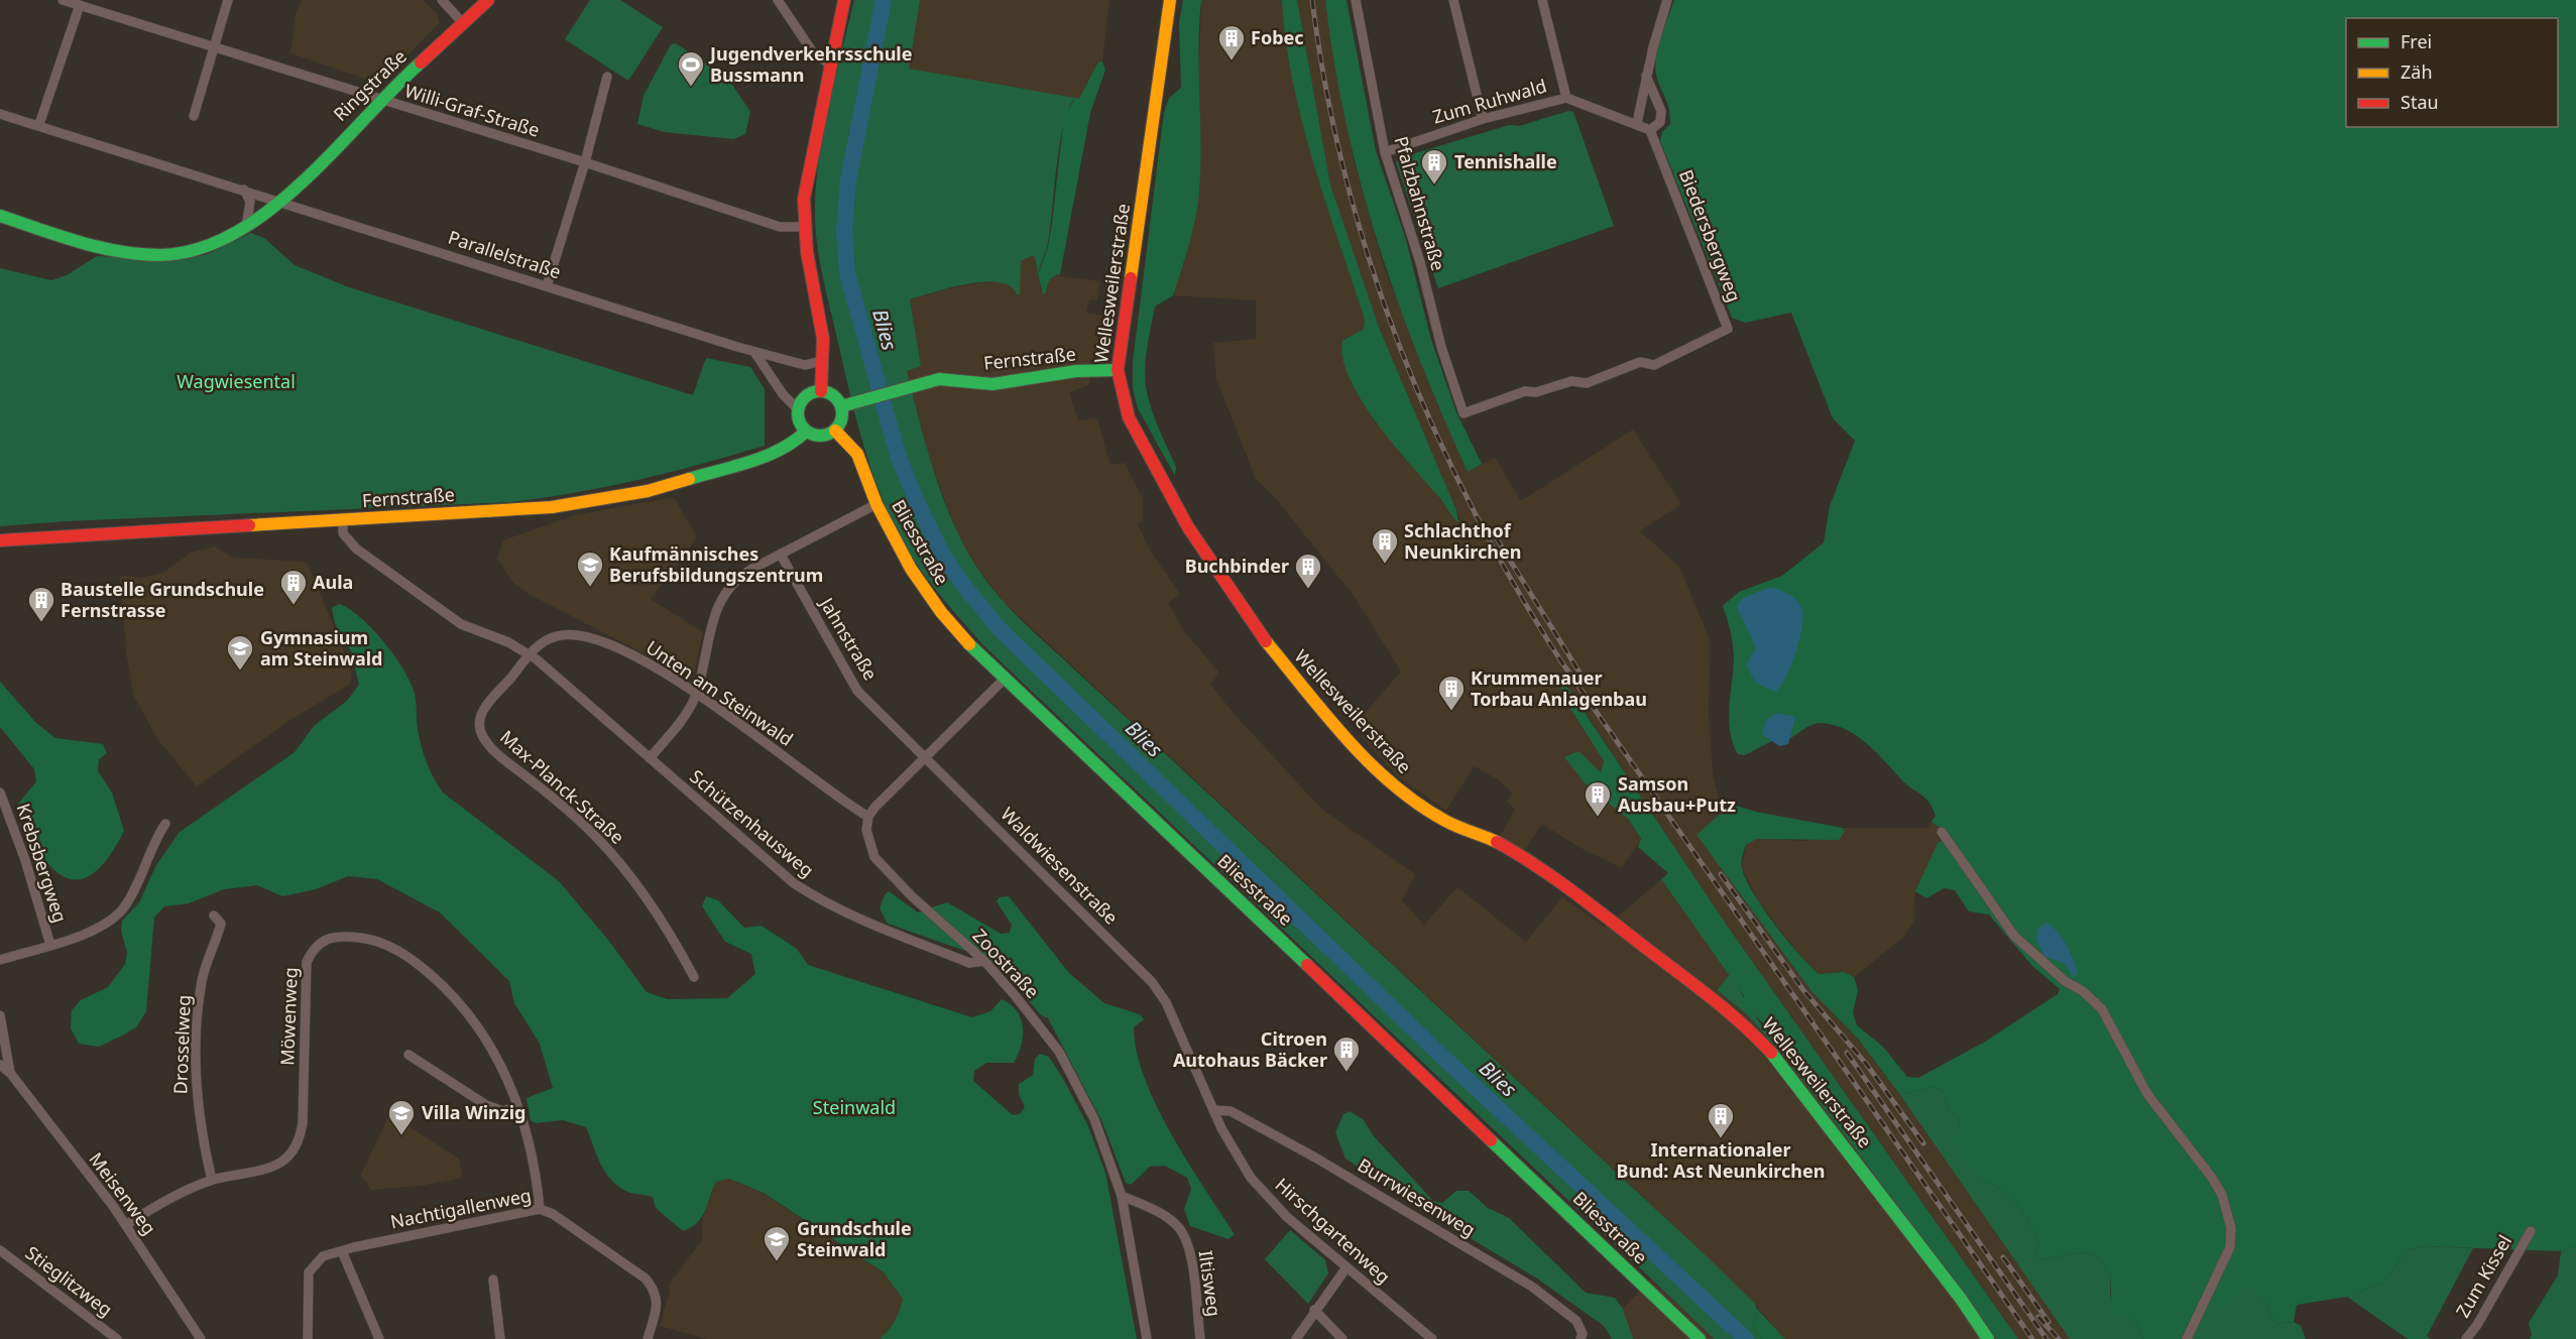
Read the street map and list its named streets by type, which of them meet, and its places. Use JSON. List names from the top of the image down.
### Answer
{
  "streets": {
    "main road": [
      "Ringstraße",
      "Wellesweilerstraße",
      "Fernstraße",
      "Bliesstraße"
    ],
    "street": [
      "Zum Ruhwald",
      "Willi-Graf-Straße",
      "Pfalzbahnstraße",
      "Biedersbergweg",
      "Parallelstraße",
      "Jahnstraße",
      "Unten am Steinwald",
      "Max-Planck-Straße",
      "Schützenhausweg",
      "Krebsbergweg",
      "Waldwiesenstraße",
      "Zoostraße",
      "Möwenweg",
      "Drosselweg",
      "Meisenweg",
      "Burrwiesenweg",
      "Nachtigallenweg",
      "Hirschgartenweg",
      "Zum Kissel",
      "Stieglitzweg",
      "Iltisweg"
    ]
  },
  "crossings": [
    ["Ringstraße", "Willi-Graf-Straße"],
    ["Ringstraße", "Parallelstraße"],
    ["Zum Ruhwald", "Pfalzbahnstraße"],
    ["Pfalzbahnstraße", "Biedersbergweg"],
    ["Wellesweilerstraße", "Fernstraße"],
    ["Fernstraße", "Bliesstraße"],
    ["Jahnstraße", "Waldwiesenstraße"],
    ["Unten am Steinwald", "Max-Planck-Straße"],
    ["Unten am Steinwald", "Schützenhausweg"],
    ["Unten am Steinwald", "Zoostraße"],
    ["Max-Planck-Straße", "Schützenhausweg"],
    ["Schützenhausweg", "Zoostraße"],
    ["Waldwiesenstraße", "Hirschgartenweg"],
    ["Zoostraße", "Iltisweg"],
    ["Möwenweg", "Drosselweg"],
    ["Möwenweg", "Meisenweg"],
    ["Möwenweg", "Nachtigallenweg"],
    ["Burrwiesenweg", "Hirschgartenweg"]
  ],
  "water": ["Blies"],
  "parks": ["Wagwiesental", "Steinwald"],
  "places": {
    "building": [
      "Fobec",
      "Tennishalle",
      "Schlachthof Neunkirchen",
      "Buchbinder",
      "Aula",
      "Baustelle Grundschule Fernstrasse",
      "Krummenauer Torbau Anlagenbau",
      "Samson Ausbau+Putz",
      "Citroen Autohaus Bäcker",
      "Internationaler Bund: Ast Neunkirchen"
    ],
    "sports": ["Jugendverkehrsschule Bussmann"],
    "school or university": [
      "Kaufmännisches Berufsbildungszentrum",
      "Gymnasium am Steinwald",
      "Villa Winzig",
      "Grundschule Steinwald"
    ]
  },
  "legend": ["Frei", "Zäh", "Stau"]
}
